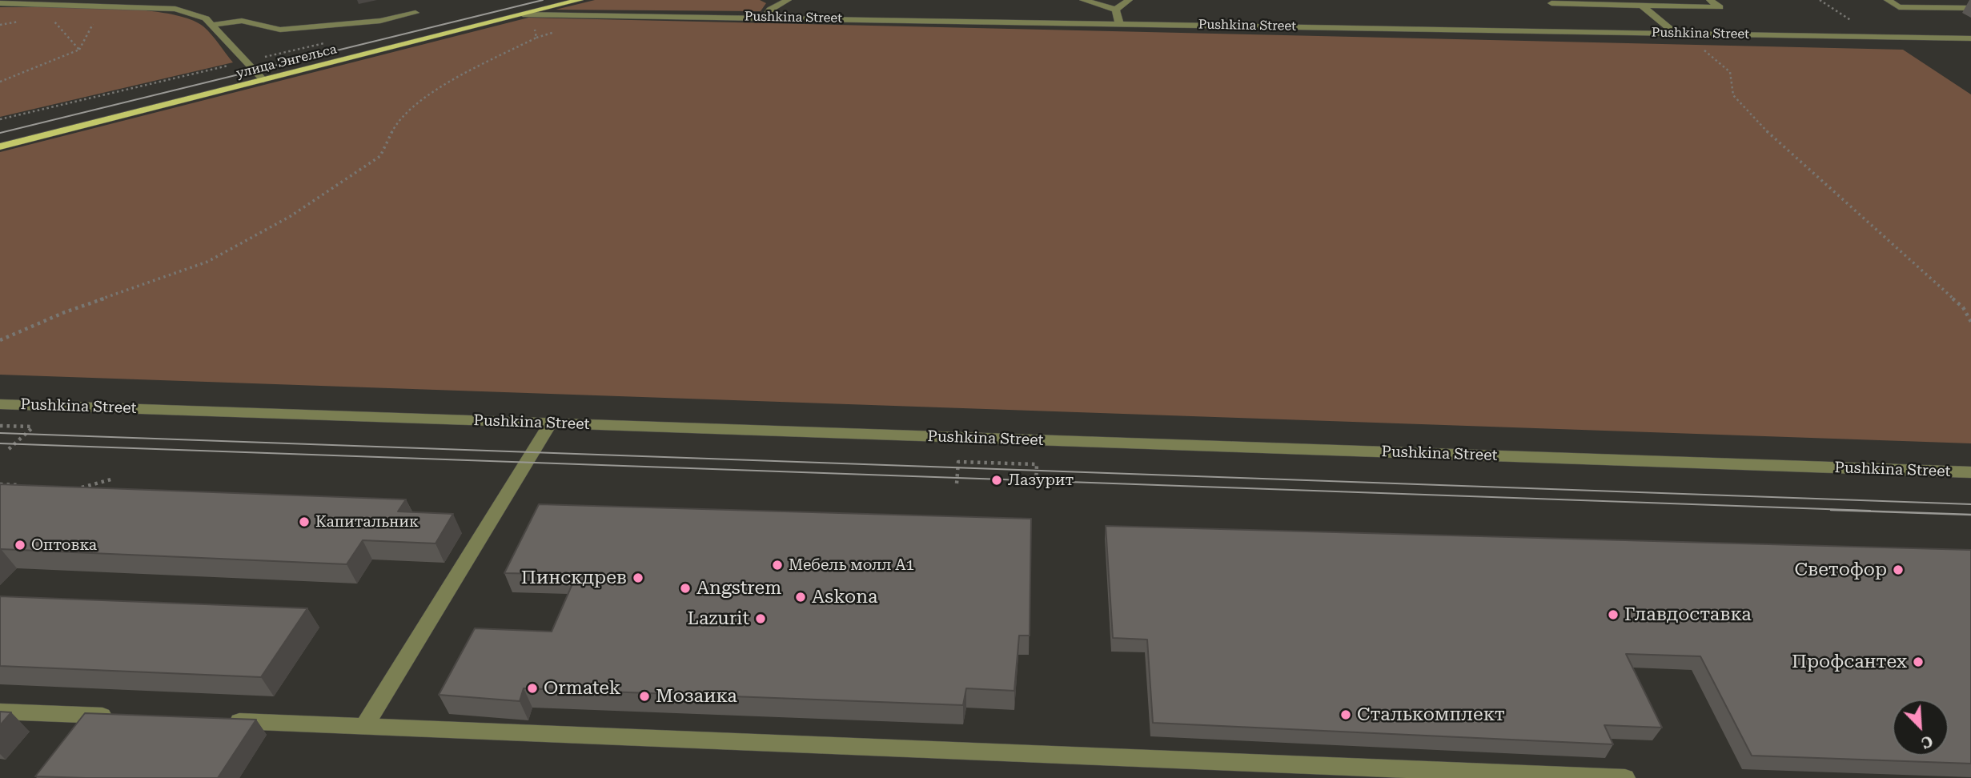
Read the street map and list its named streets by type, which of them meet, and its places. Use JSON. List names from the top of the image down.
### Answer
{
  "streets": {
    "main road": ["улица Энгельса"],
    "street": ["Pushkina Street"]
  },
  "crossings": [
    ["Pushkina Street", "улица Энгельса"]
  ],
  "places": [
    "Лазурит",
    "Капитальник",
    "Оптовка",
    "Мебель молл А1",
    "Светофор",
    "Пинскдрев",
    "Angstrem",
    "Askona",
    "Главдоставка",
    "Lazurit",
    "Профсантех",
    "Ormatek",
    "Мозаика",
    "Сталькомплект"
  ],
  "north": "bottom right"
}
